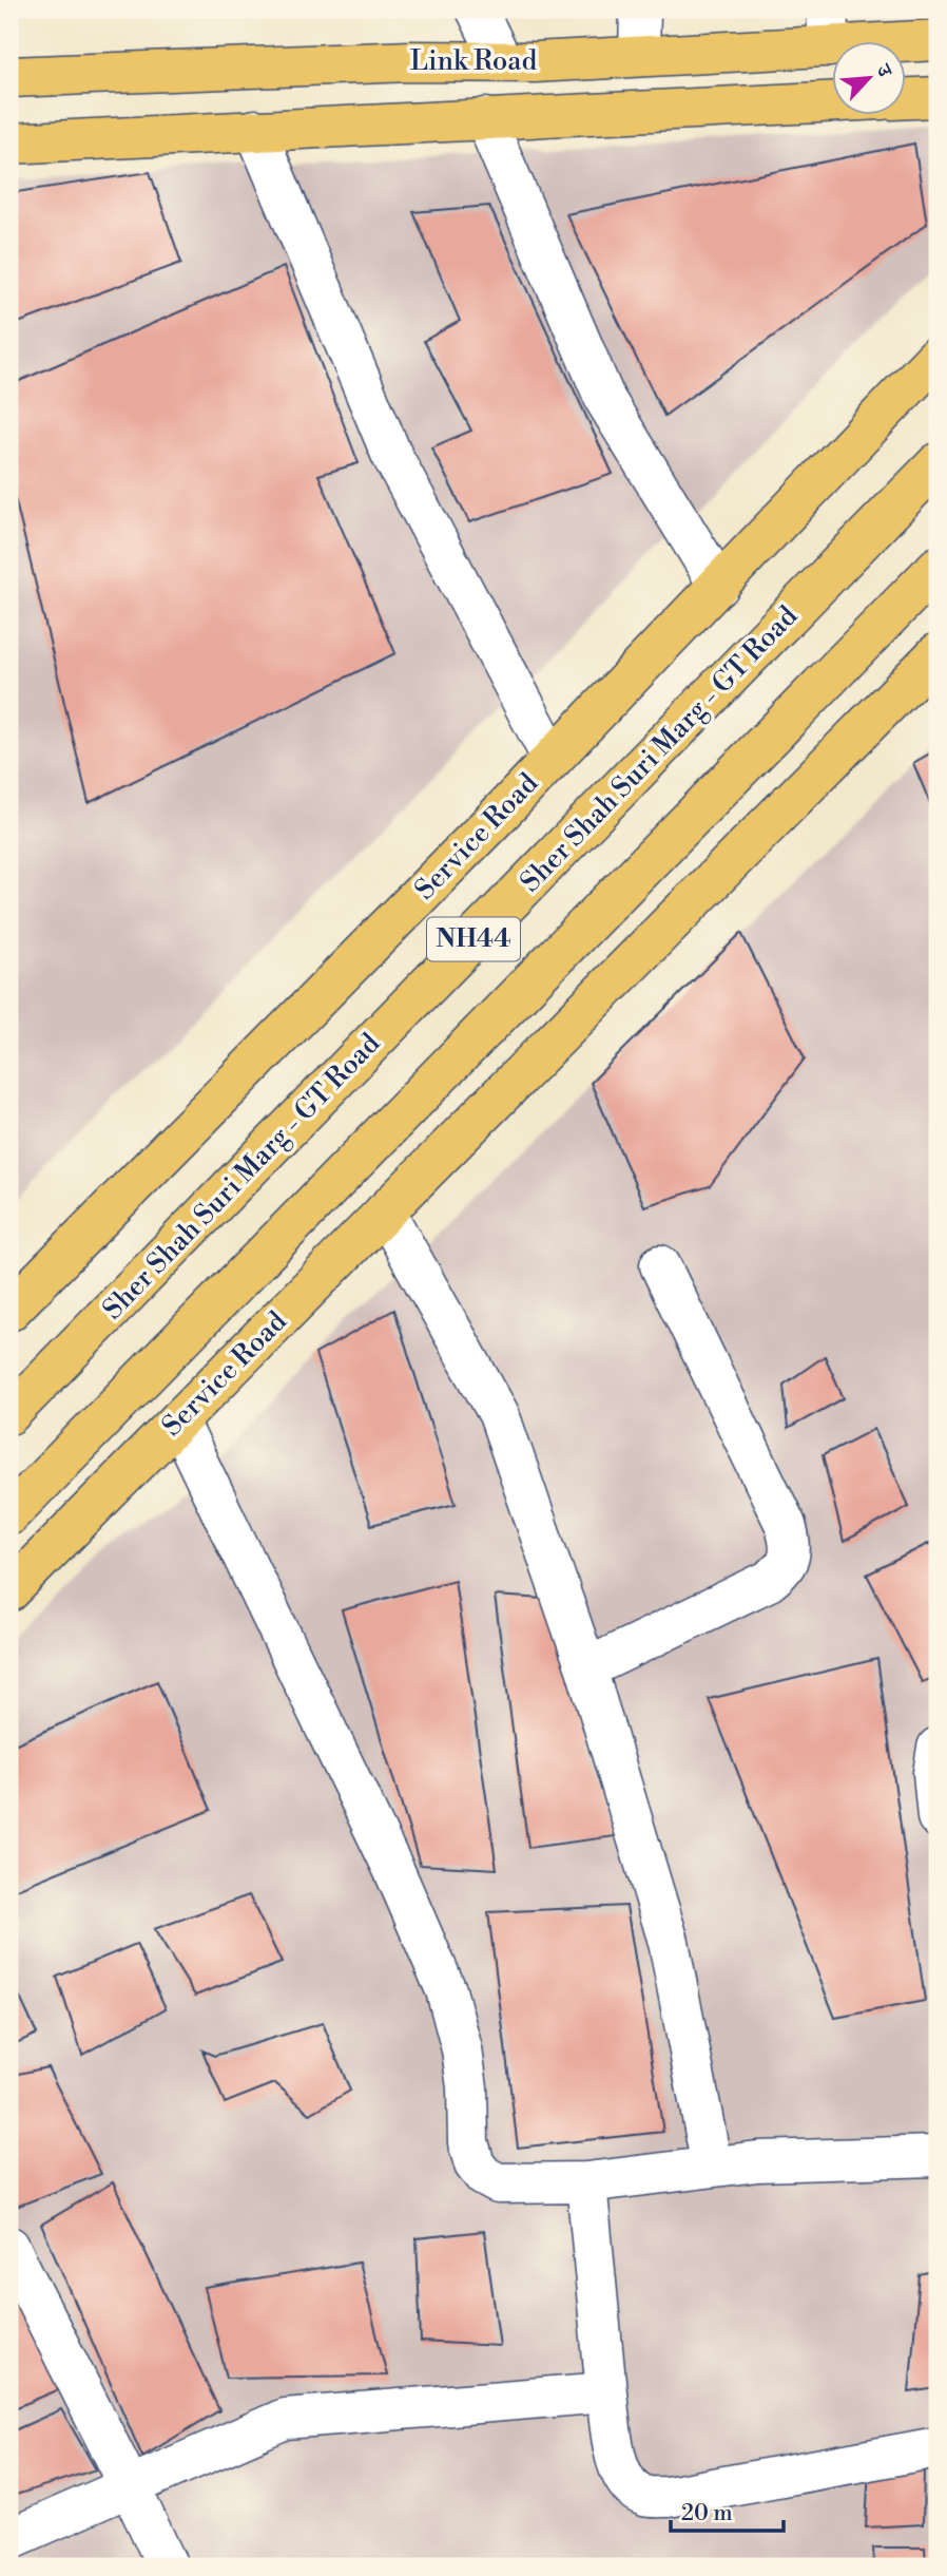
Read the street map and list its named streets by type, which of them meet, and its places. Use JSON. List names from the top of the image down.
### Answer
{
  "streets": {
    "main road": [
      "Link Road",
      "Sher Shah Suri Marg - GT Road",
      "Service Road",
      "NH44"
    ]
  },
  "scale_bar": "20 m",
  "north": "top right"
}
